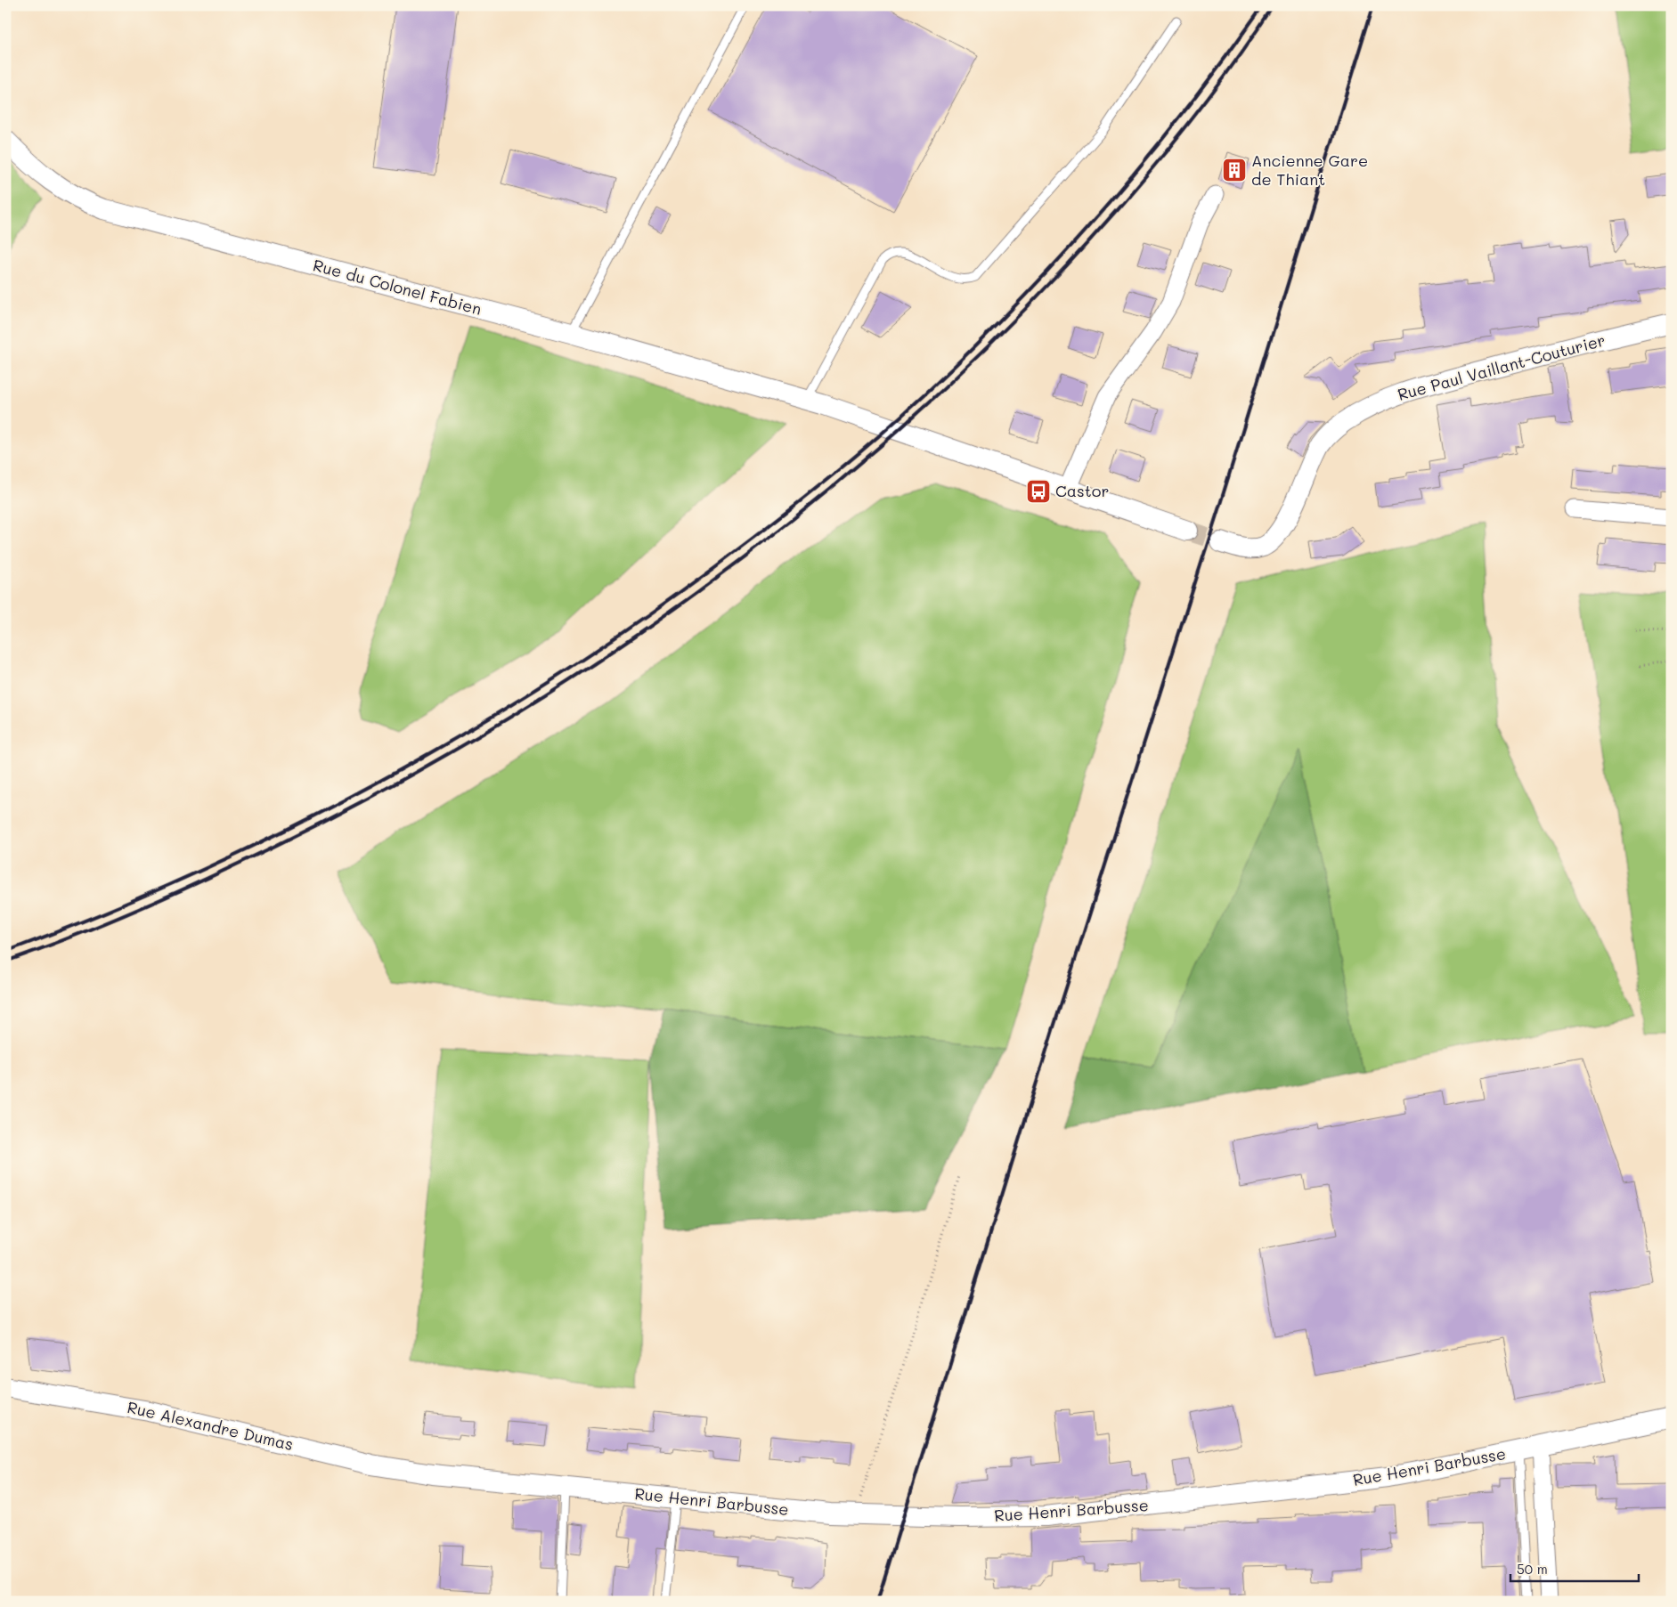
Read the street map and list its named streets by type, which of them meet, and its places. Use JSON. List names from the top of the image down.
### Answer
{
  "streets": {
    "street": [
      "Rue du Colonel Fabien",
      "Rue Paul Vaillant-Couturier",
      "Rue Alexandre Dumas",
      "Rue Henri Barbusse"
    ]
  },
  "crossings": [
    ["Rue Alexandre Dumas", "Rue Henri Barbusse"]
  ],
  "places": {
    "building": ["Ancienne Gare de Thiant"],
    "bus stop": ["Castor"]
  },
  "scale_bar": "50 m"
}
